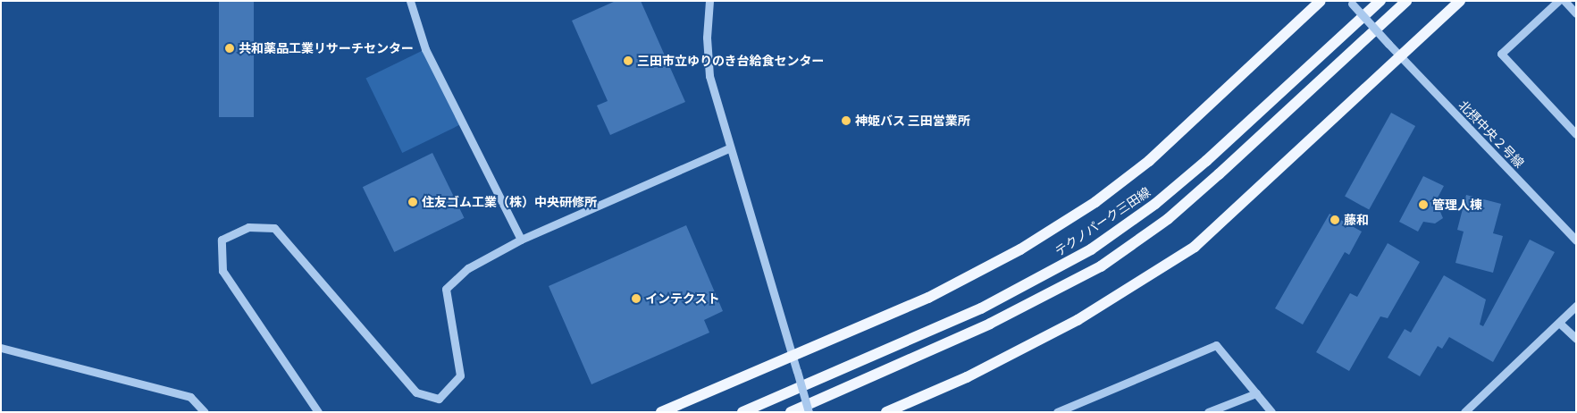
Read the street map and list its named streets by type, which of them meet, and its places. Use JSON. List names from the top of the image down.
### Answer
{
  "streets": {
    "main road": ["テクノパーク三田線"],
    "street": ["北摂中央２号線"]
  },
  "places": [
    "共和薬品工業リサーチセンター",
    "三田市立ゆりのき台給食センター",
    "神姫バス 三田営業所",
    "住友ゴム工業（株）中央研修所",
    "管理人棟",
    "藤和",
    "インテクスト"
  ]
}
